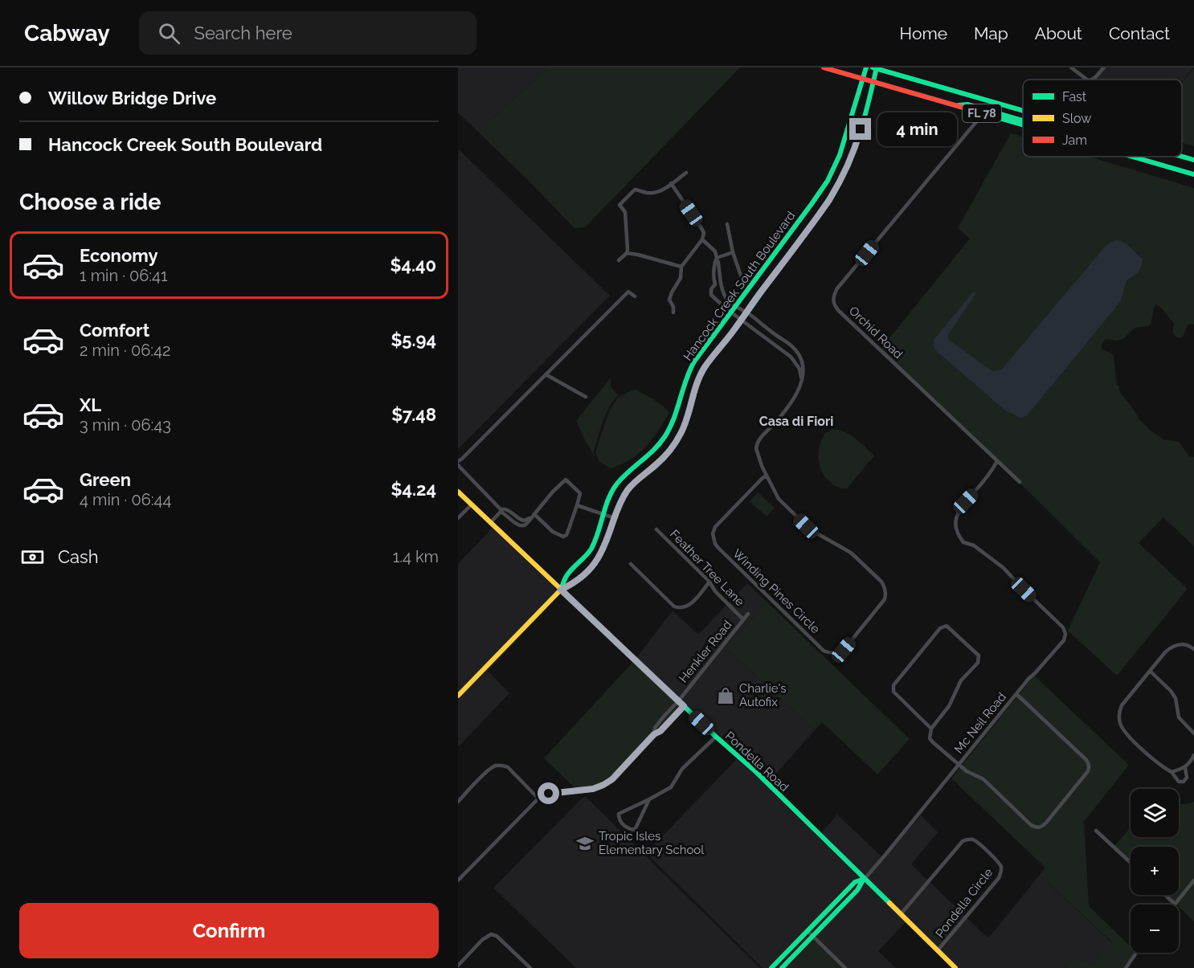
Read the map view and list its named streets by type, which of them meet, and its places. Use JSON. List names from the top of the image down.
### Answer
{
  "streets": {
    "street": [
      "FL 78",
      "Hancock Creek South Boulevard",
      "Orchid Road",
      "Feather Tree Lane",
      "Winding Pines Circle",
      "Henkler Road",
      "Mc Neil Road",
      "Pondella Road",
      "Pondella Circle"
    ]
  },
  "crossings": [
    ["FL 78", "Hancock Creek South Boulevard"],
    ["FL 78", "Orchid Road"],
    ["Hancock Creek South Boulevard", "Winding Pines Circle"],
    ["Hancock Creek South Boulevard", "Pondella Road"],
    ["Orchid Road", "Mc Neil Road"],
    ["Feather Tree Lane", "Henkler Road"],
    ["Henkler Road", "Pondella Road"],
    ["Mc Neil Road", "Pondella Road"],
    ["Pondella Road", "Pondella Circle"]
  ],
  "districts": ["Casa di Fiori"],
  "places": {
    "shop": ["Charlie's Autofix"],
    "school or university": ["Tropic Isles Elementary School"]
  },
  "legend": ["Fast", "Slow", "Jam"],
  "page": {
    "header": "Cabway",
    "search": "Search here",
    "nav": [
      "Home",
      "Map",
      "About",
      "Contact"
    ],
    "banner": ["Willow Bridge Drive", "Hancock Creek South Boulevard"],
    "bubble": "4 min",
    "heading": "Choose a ride",
    "list": [
      {
        "name": "Economy",
        "note": "1 min · 06:41",
        "value": "$4.40"
      },
      {
        "name": "Comfort",
        "note": "2 min · 06:42",
        "value": "$5.94"
      },
      {
        "name": "XL",
        "note": "3 min · 06:43",
        "value": "$7.48"
      },
      {
        "name": "Green",
        "note": "4 min · 06:44",
        "value": "$4.24"
      }
    ],
    "pay": ["Cash", "1.4 km"],
    "map_buttons": ["+", "−"],
    "buttons": "Confirm"
  }
}
